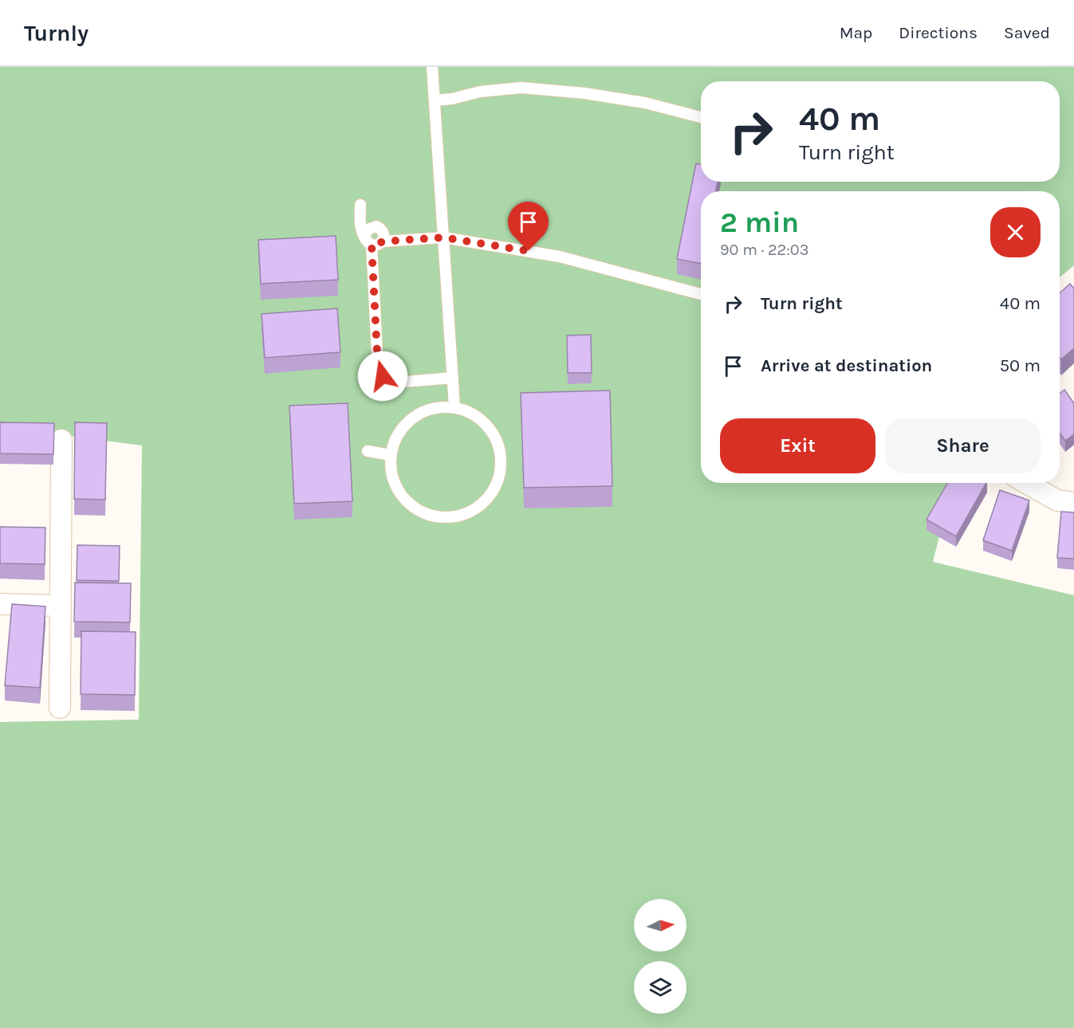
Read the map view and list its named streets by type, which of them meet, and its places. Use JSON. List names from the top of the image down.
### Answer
{
  "north": "right",
  "page": {
    "header": "Turnly",
    "nav": ["Map", "Directions", "Saved"],
    "turn": ["40 m", "Turn right"],
    "heading": ["2 min", "90 m · 22:03"],
    "list": [
      {
        "name": "Turn right",
        "value": "40 m"
      },
      {
        "name": "Arrive at destination",
        "value": "50 m"
      }
    ],
    "buttons": ["Exit", "Share"]
  }
}
